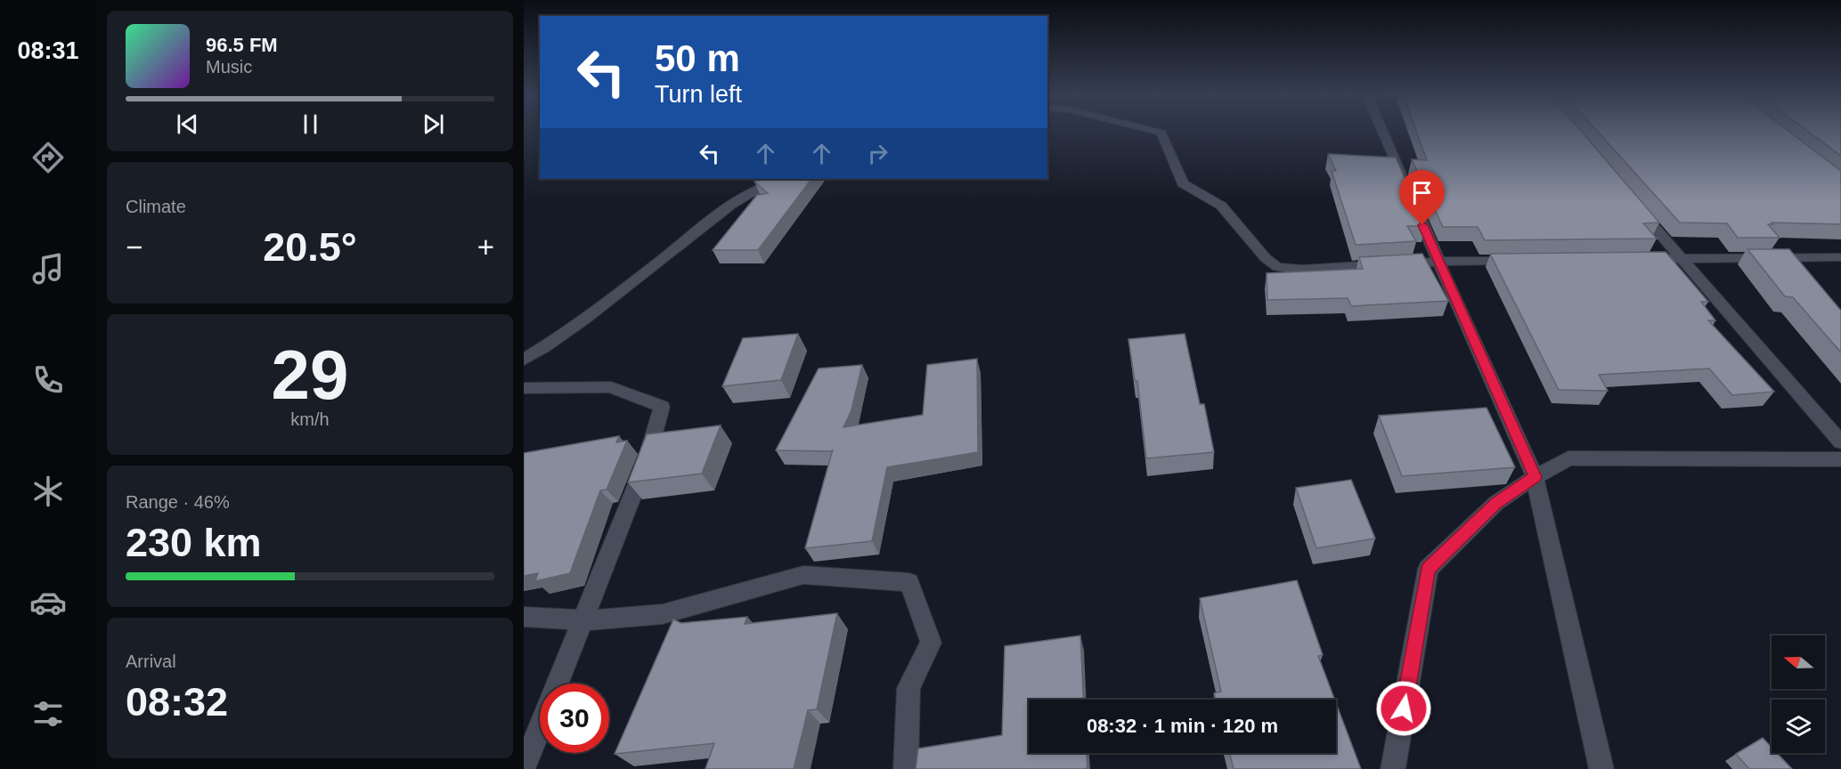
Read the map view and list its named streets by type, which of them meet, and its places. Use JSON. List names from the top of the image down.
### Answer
{
  "north": "left",
  "page": {
    "tabs": "08:31",
    "turn": ["50 m", "Turn left"],
    "song": ["96.5 FM", "Music"],
    "tile": [
      "Climate",
      ["29", "km/h"],
      ["Range · 46%", "230 km"],
      ["Arrival", "08:32"]
    ],
    "heat": ["−", "20.5°", "+"],
    "limit": "30",
    "trip": "08:32 · 1 min · 120 m"
  }
}
